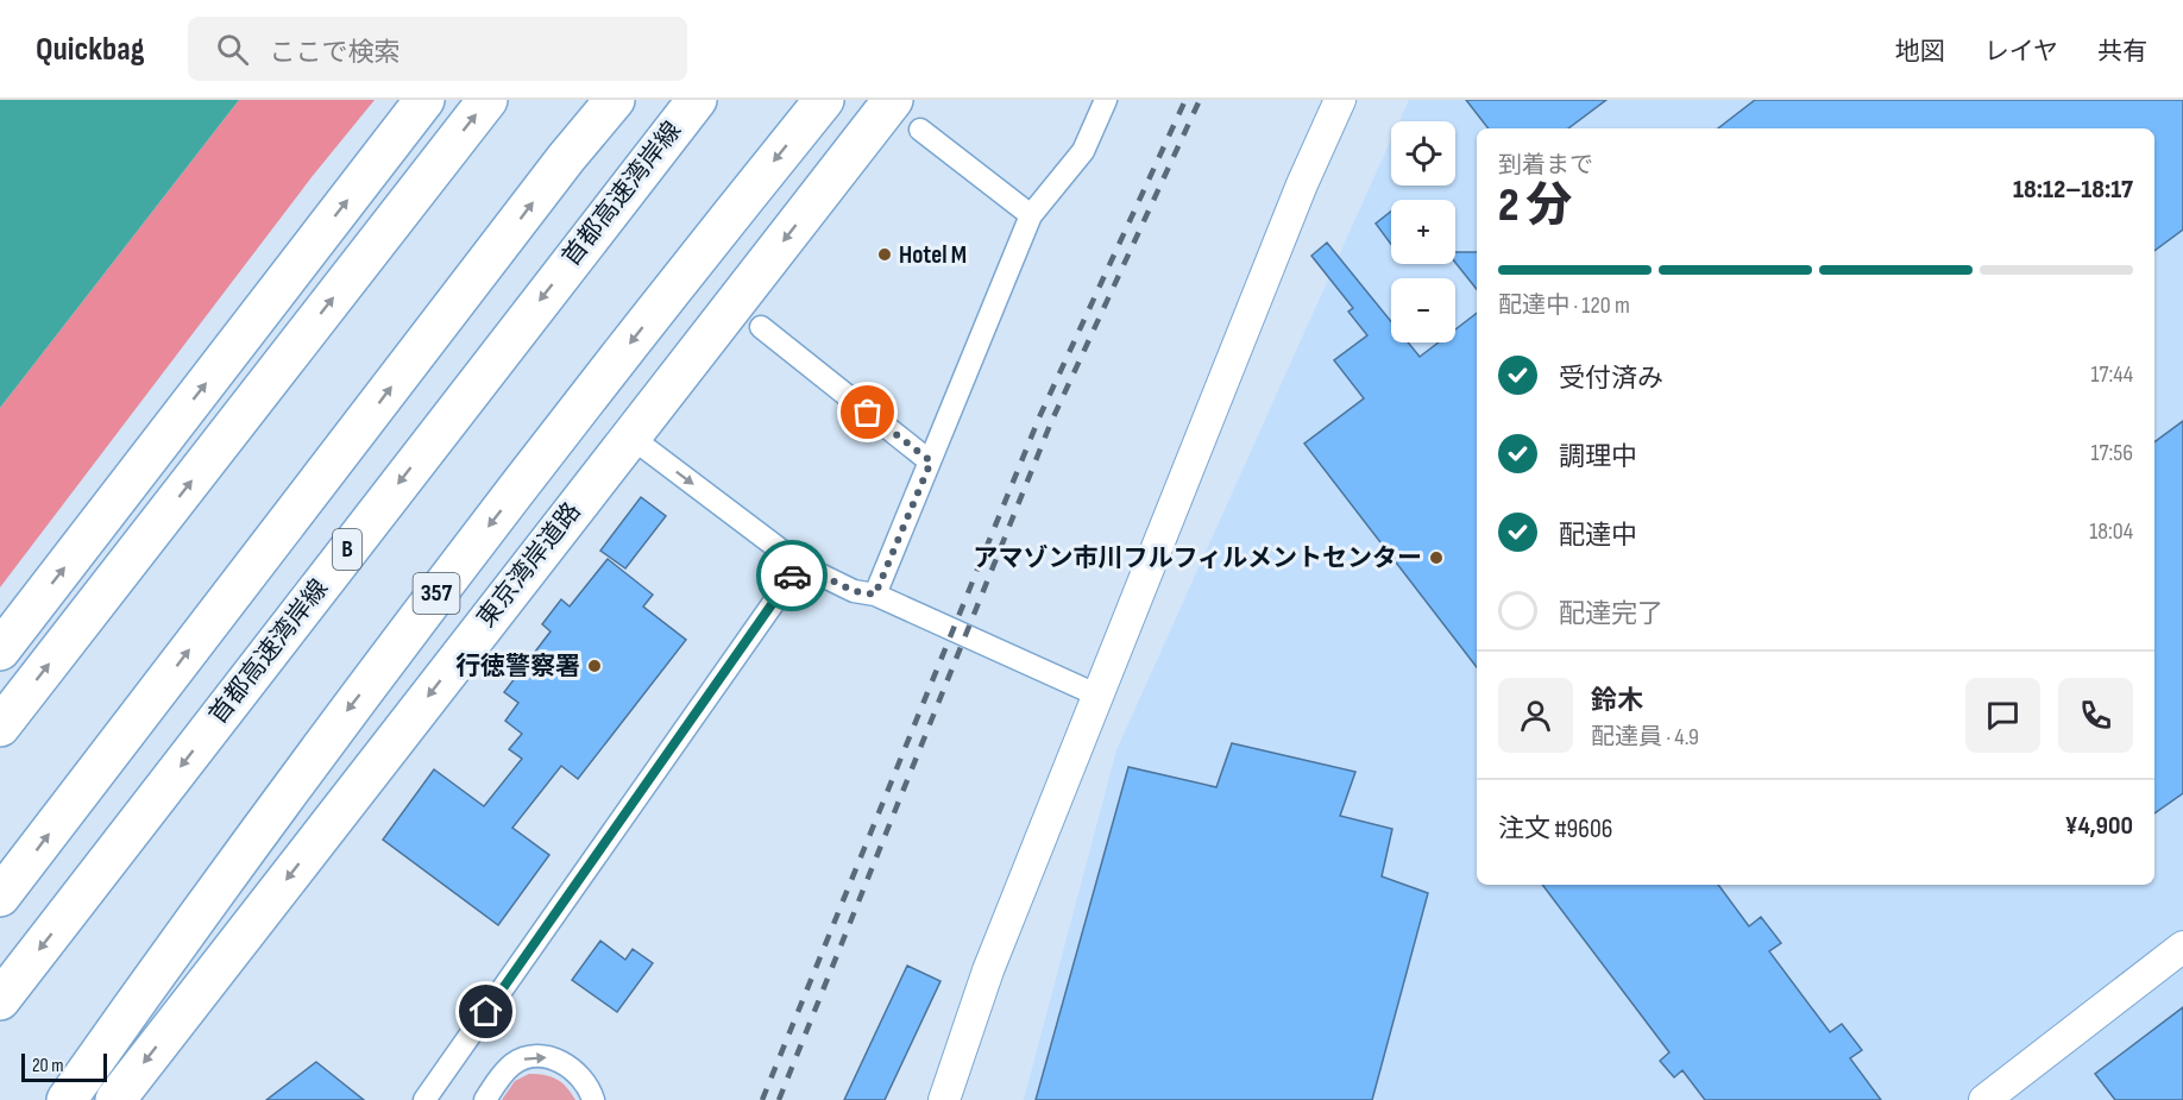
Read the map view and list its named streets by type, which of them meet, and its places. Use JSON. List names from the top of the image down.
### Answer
{
  "streets": {
    "highway": [
      "首都高速湾岸線",
      "B",
      "東京湾岸道路",
      "357"
    ]
  },
  "places": ["Hotel M", "アマゾン市川フルフィルメントセンター", "行徳警察署"],
  "scale_bar": "20 m",
  "page": {
    "header": "Quickbag",
    "search": "ここで検索",
    "nav": ["地図", "レイヤ", "共有"],
    "map_buttons": ["+", "−"],
    "heading": ["2 分", "到着まで", "18:12–18:17"],
    "panel": [
      "鈴木",
      "配達員 · 4.9",
      "注文 #9606",
      "¥4,900"
    ],
    "bar": "配達中 · 120 m",
    "list": [
      ["受付済み", "17:44"],
      ["調理中", "17:56"],
      ["配達中", "18:04"],
      "配達完了"
    ],
    "scale": "20 m"
  }
}
